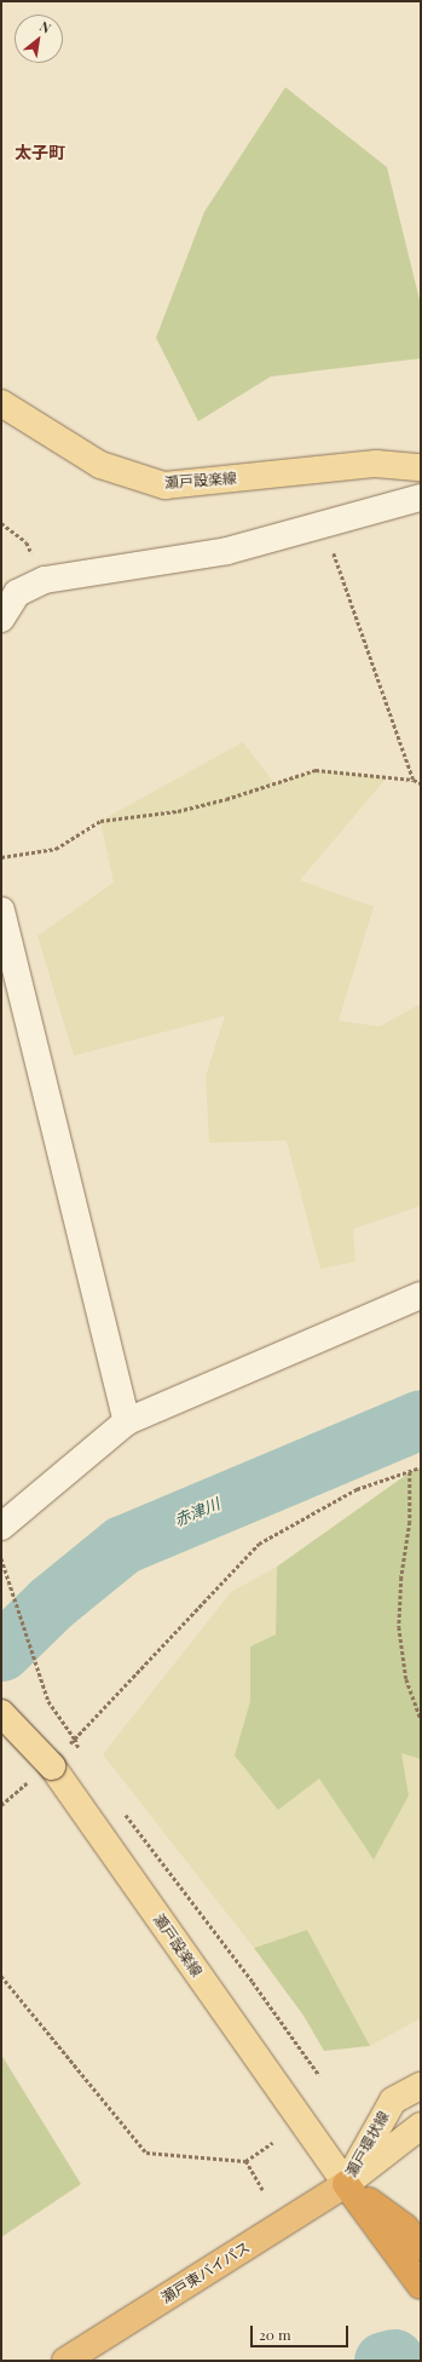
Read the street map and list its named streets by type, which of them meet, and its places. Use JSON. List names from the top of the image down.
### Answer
{
  "streets": {
    "highway": ["瀬戸東バイパス"],
    "main road": ["瀬戸設楽線", "瀬戸環状線"]
  },
  "crossings": [
    ["瀬戸設楽線", "瀬戸環状線"],
    ["瀬戸設楽線", "瀬戸東バイパス"],
    ["瀬戸環状線", "瀬戸東バイパス"]
  ],
  "districts": ["太子町"],
  "water": ["赤津川"],
  "scale_bar": "20 m",
  "north": "top right"
}
